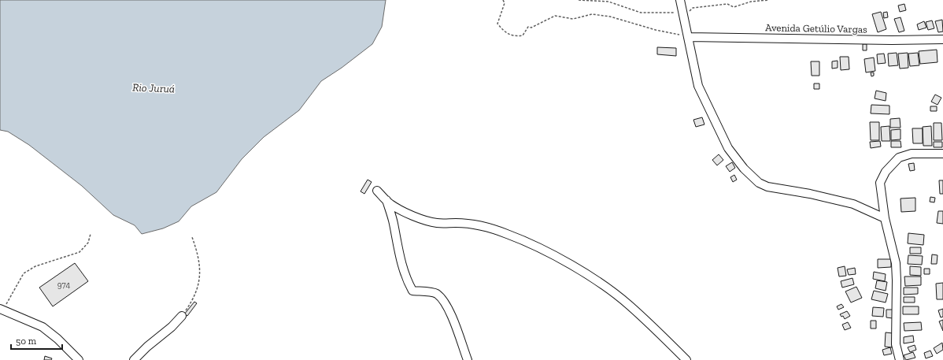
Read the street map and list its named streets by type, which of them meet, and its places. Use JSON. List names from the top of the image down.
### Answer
{
  "streets": {
    "street": ["Avenida Getúlio Vargas"]
  },
  "water": ["Rio Juruá"],
  "house_numbers": ["974"],
  "scale_bar": "50 m"
}
